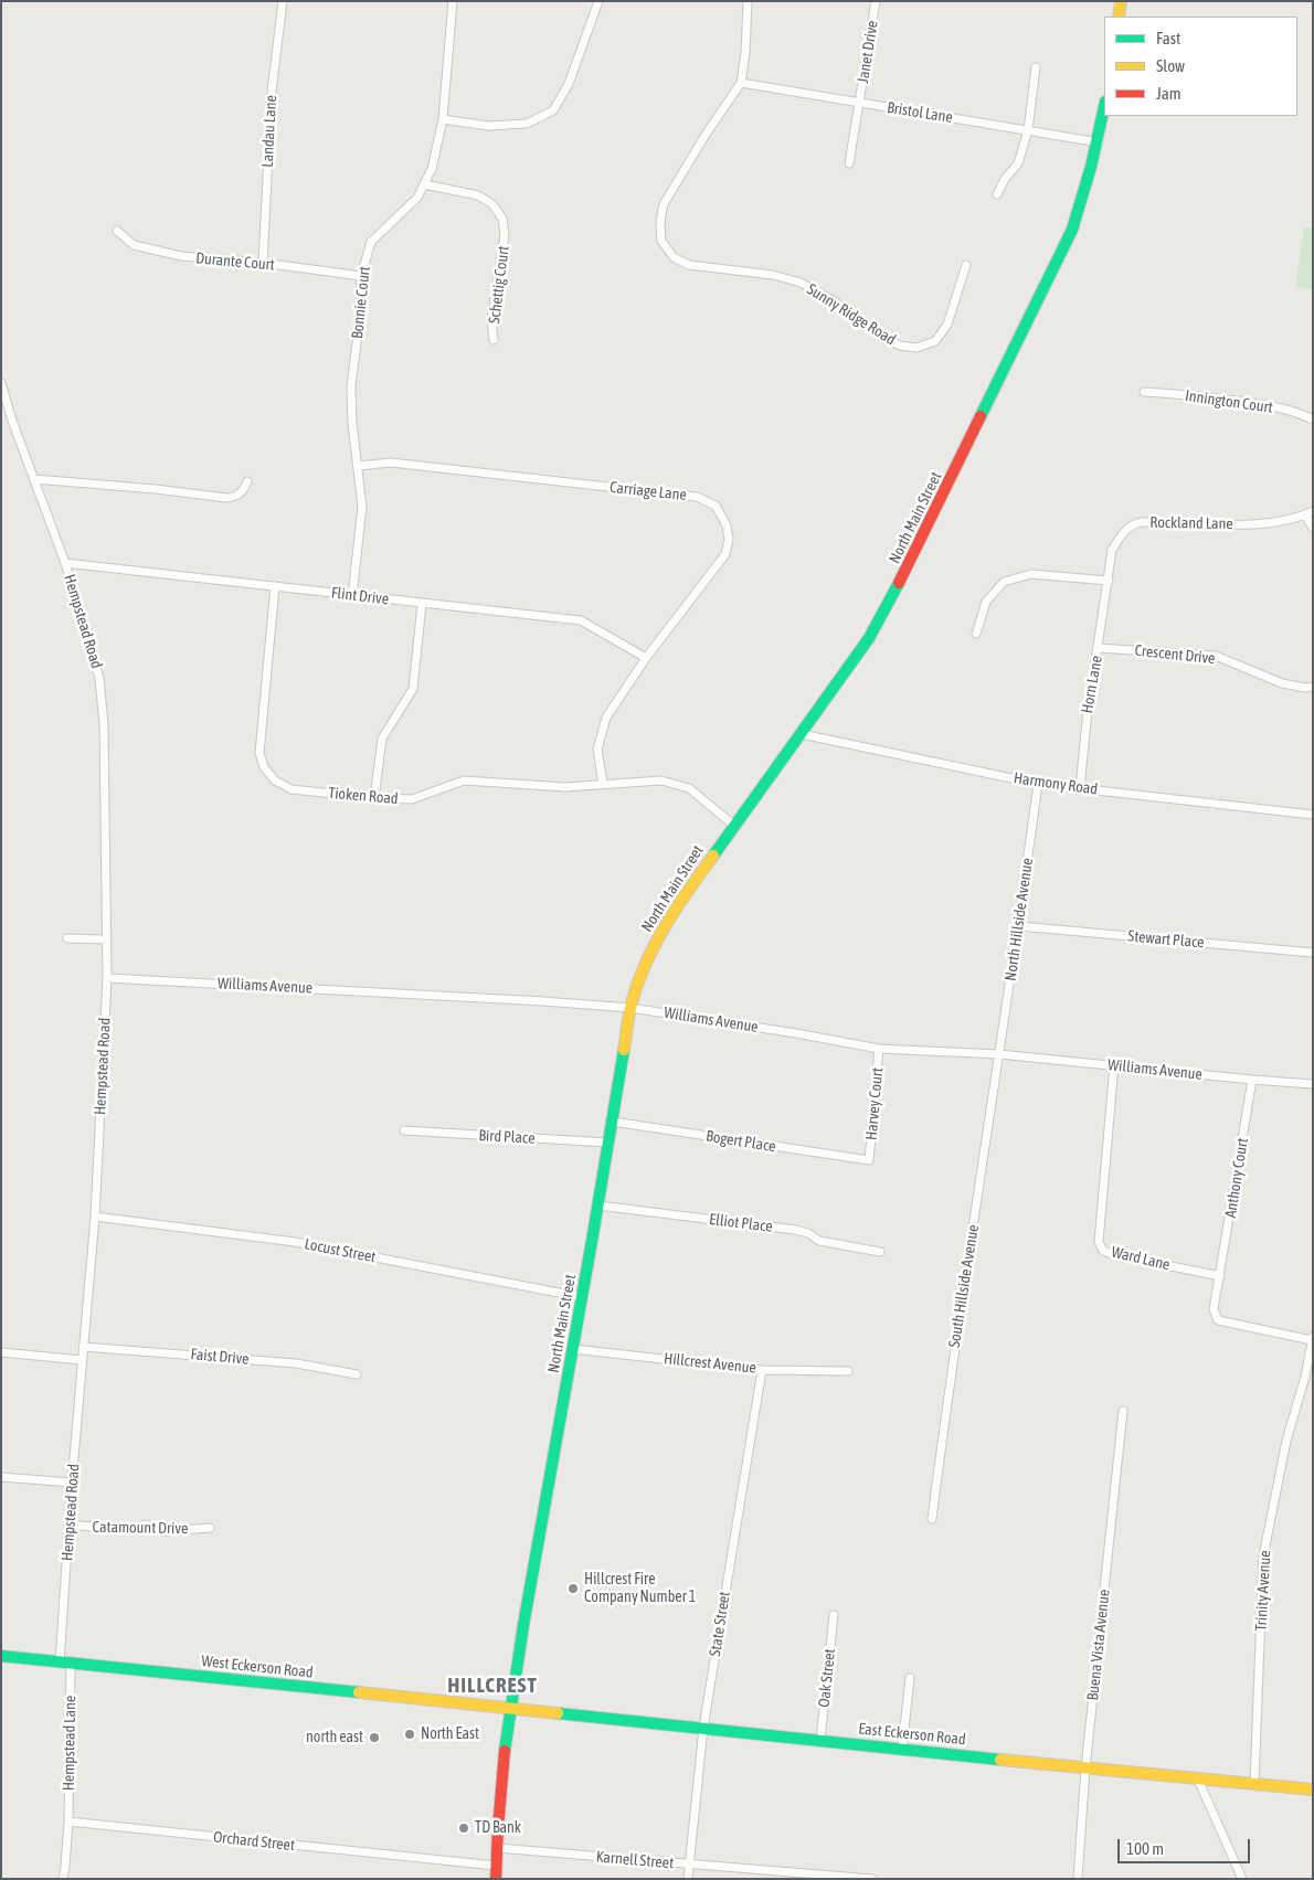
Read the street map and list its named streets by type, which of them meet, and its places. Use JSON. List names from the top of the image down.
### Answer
{
  "streets": {
    "main road": ["North Main Street", "West Eckerson Road", "East Eckerson Road"],
    "street": [
      "Janet Drive",
      "Bristol Lane",
      "Landau Lane",
      "Durante Court",
      "Schettig Court",
      "Bonnie Court",
      "Sunny Ridge Road",
      "Innington Court",
      "Carriage Lane",
      "Rockland Lane",
      "Flint Drive",
      "Hempstead Road",
      "Crescent Drive",
      "Horn Lane",
      "Harmony Road",
      "Tioken Road",
      "North Hillside Avenue",
      "Stewart Place",
      "Williams Avenue",
      "Harvey Court",
      "Bird Place",
      "Bogert Place",
      "Anthony Court",
      "Elliot Place",
      "Locust Street",
      "Ward Lane",
      "South Hillside Avenue",
      "Faist Drive",
      "Hillcrest Avenue",
      "Catamount Drive",
      "Trinity Avenue",
      "State Street",
      "Buena Vista Avenue",
      "Oak Street",
      "Hempstead Lane",
      "Orchard Street",
      "Karnell Street"
    ]
  },
  "crossings": [
    ["Janet Drive", "Bristol Lane"],
    ["Bristol Lane", "Sunny Ridge Road"],
    ["Bristol Lane", "North Main Street"],
    ["Landau Lane", "Durante Court"],
    ["Durante Court", "Bonnie Court"],
    ["Schettig Court", "Bonnie Court"],
    ["Bonnie Court", "Carriage Lane"],
    ["Bonnie Court", "Flint Drive"],
    ["Carriage Lane", "Flint Drive"],
    ["Carriage Lane", "Tioken Road"],
    ["North Main Street", "Harmony Road"],
    ["North Main Street", "Tioken Road"],
    ["North Main Street", "Williams Avenue"],
    ["North Main Street", "Bird Place"],
    ["North Main Street", "Bogert Place"],
    ["North Main Street", "Elliot Place"],
    ["North Main Street", "Locust Street"],
    ["North Main Street", "Hillcrest Avenue"],
    ["North Main Street", "West Eckerson Road"],
    ["North Main Street", "East Eckerson Road"],
    ["North Main Street", "Orchard Street"],
    ["North Main Street", "Karnell Street"],
    ["Rockland Lane", "Horn Lane"],
    ["Flint Drive", "Hempstead Road"],
    ["Flint Drive", "Tioken Road"],
    ["Hempstead Road", "Williams Avenue"],
    ["Hempstead Road", "Locust Street"],
    ["Hempstead Road", "Faist Drive"],
    ["Hempstead Road", "Catamount Drive"],
    ["Hempstead Road", "West Eckerson Road"],
    ["Hempstead Road", "Hempstead Lane"],
    ["Crescent Drive", "Horn Lane"],
    ["Horn Lane", "Harmony Road"],
    ["Harmony Road", "North Hillside Avenue"],
    ["North Hillside Avenue", "Stewart Place"],
    ["North Hillside Avenue", "Williams Avenue"],
    ["North Hillside Avenue", "South Hillside Avenue"],
    ["Williams Avenue", "Harvey Court"],
    ["Williams Avenue", "Anthony Court"],
    ["Williams Avenue", "Ward Lane"],
    ["Williams Avenue", "South Hillside Avenue"],
    ["Harvey Court", "Bogert Place"],
    ["Anthony Court", "Ward Lane"],
    ["Hillcrest Avenue", "State Street"],
    ["Trinity Avenue", "East Eckerson Road"],
    ["State Street", "East Eckerson Road"],
    ["State Street", "Karnell Street"],
    ["Buena Vista Avenue", "East Eckerson Road"],
    ["West Eckerson Road", "East Eckerson Road"],
    ["West Eckerson Road", "Hempstead Lane"],
    ["Oak Street", "East Eckerson Road"],
    ["Hempstead Lane", "Orchard Street"]
  ],
  "districts": ["HILLCREST"],
  "places": [
    "Hillcrest Fire Company Number 1",
    "North East",
    "north east",
    "TD Bank"
  ],
  "legend": ["Fast", "Slow", "Jam"],
  "scale_bar": "100 m"
}
